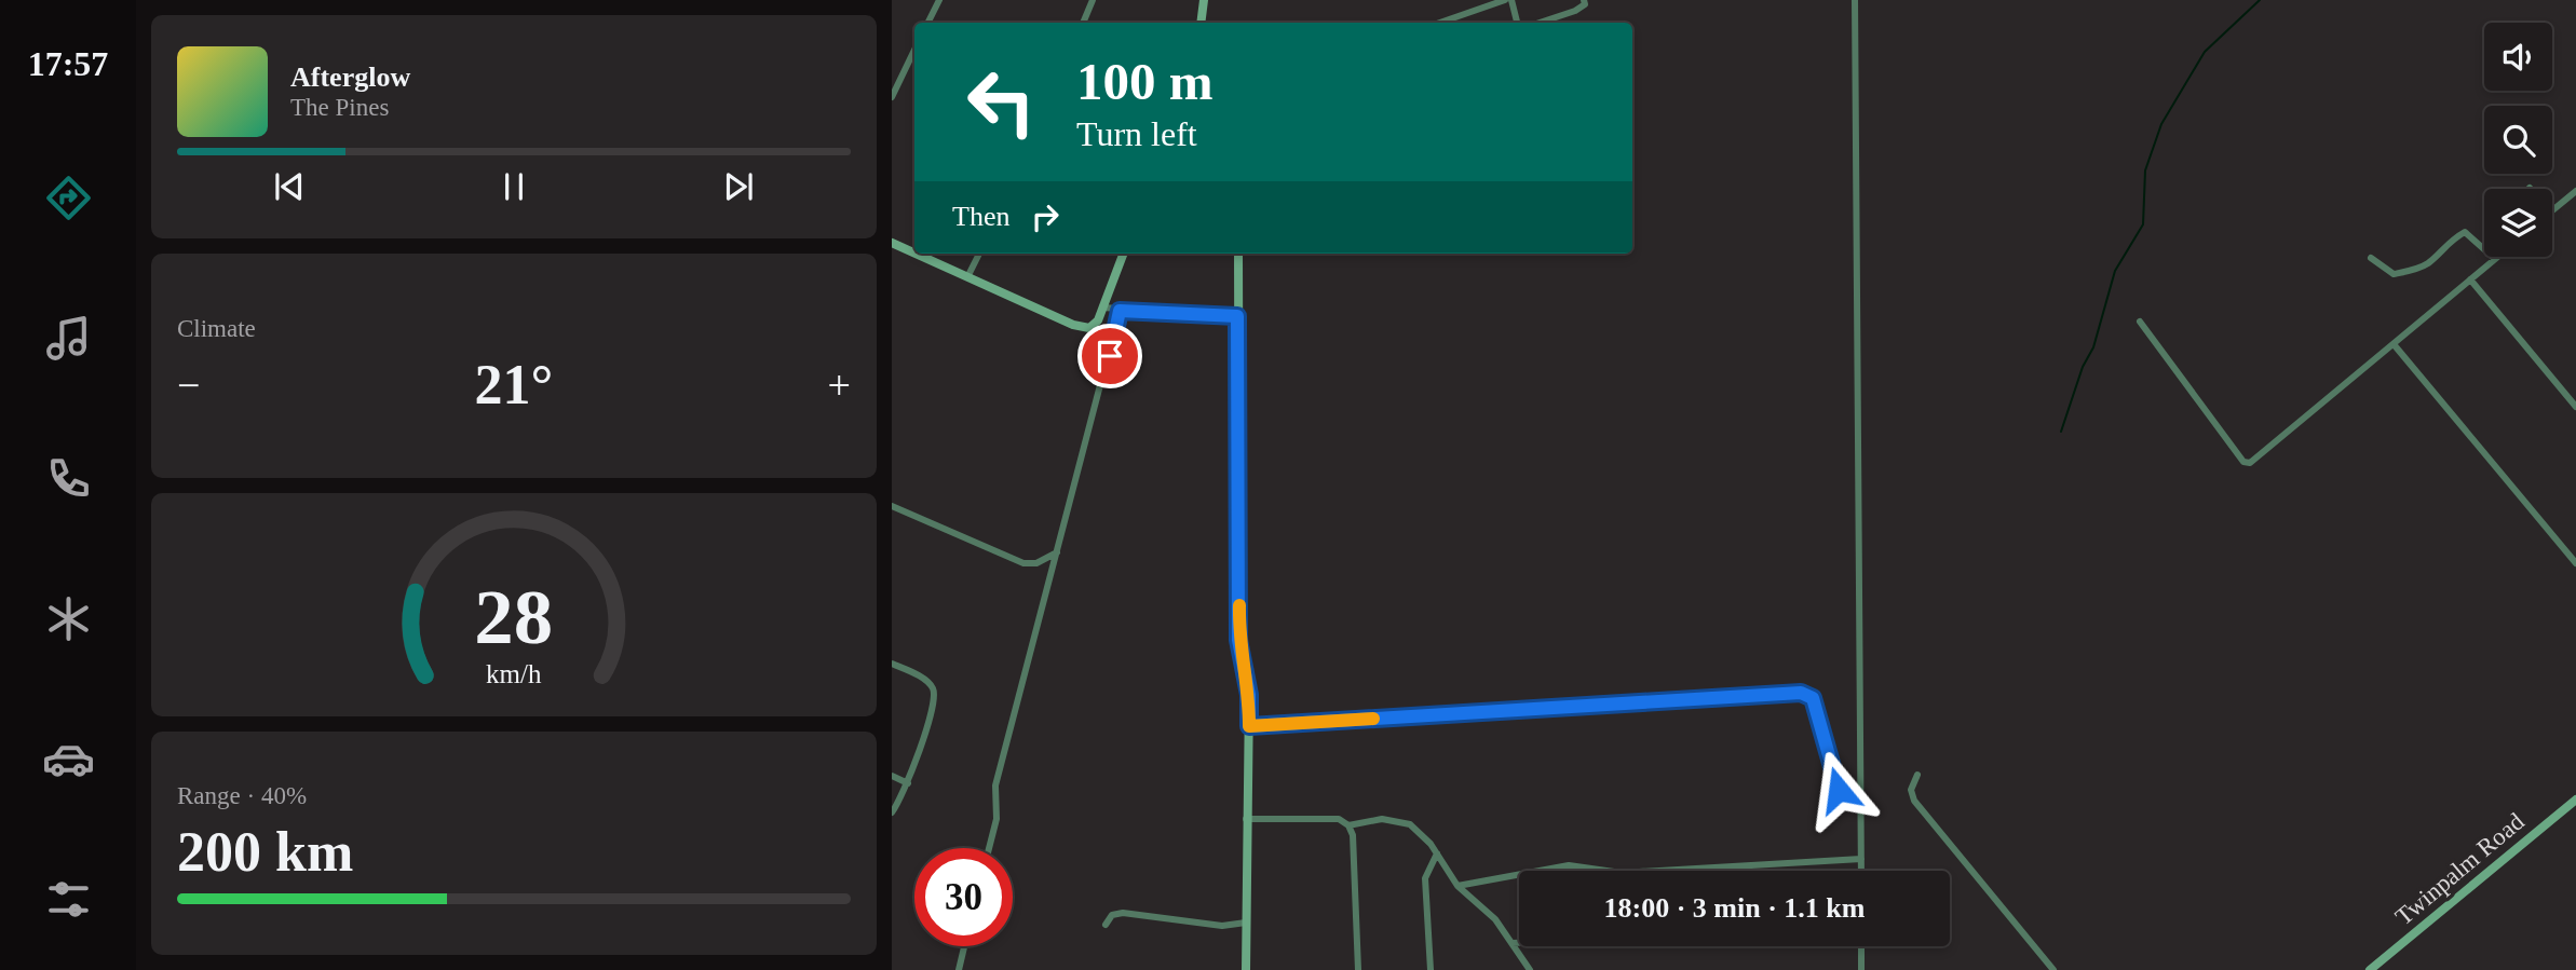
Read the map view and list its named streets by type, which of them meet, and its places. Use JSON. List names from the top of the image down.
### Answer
{
  "streets": {
    "street": ["Twinpalm Road"]
  },
  "page": {
    "tabs": "17:57",
    "turn": ["100 m", "Turn left"],
    "song": ["Afterglow", "The Pines"],
    "then": "Then",
    "tile": [
      "Climate",
      ["Range · 40%", "200 km"]
    ],
    "heat": ["−", "21°", "+"],
    "limit": "30",
    "trip": "18:00 · 3 min · 1.1 km",
    "gauge": ["28", "km/h"]
  }
}
